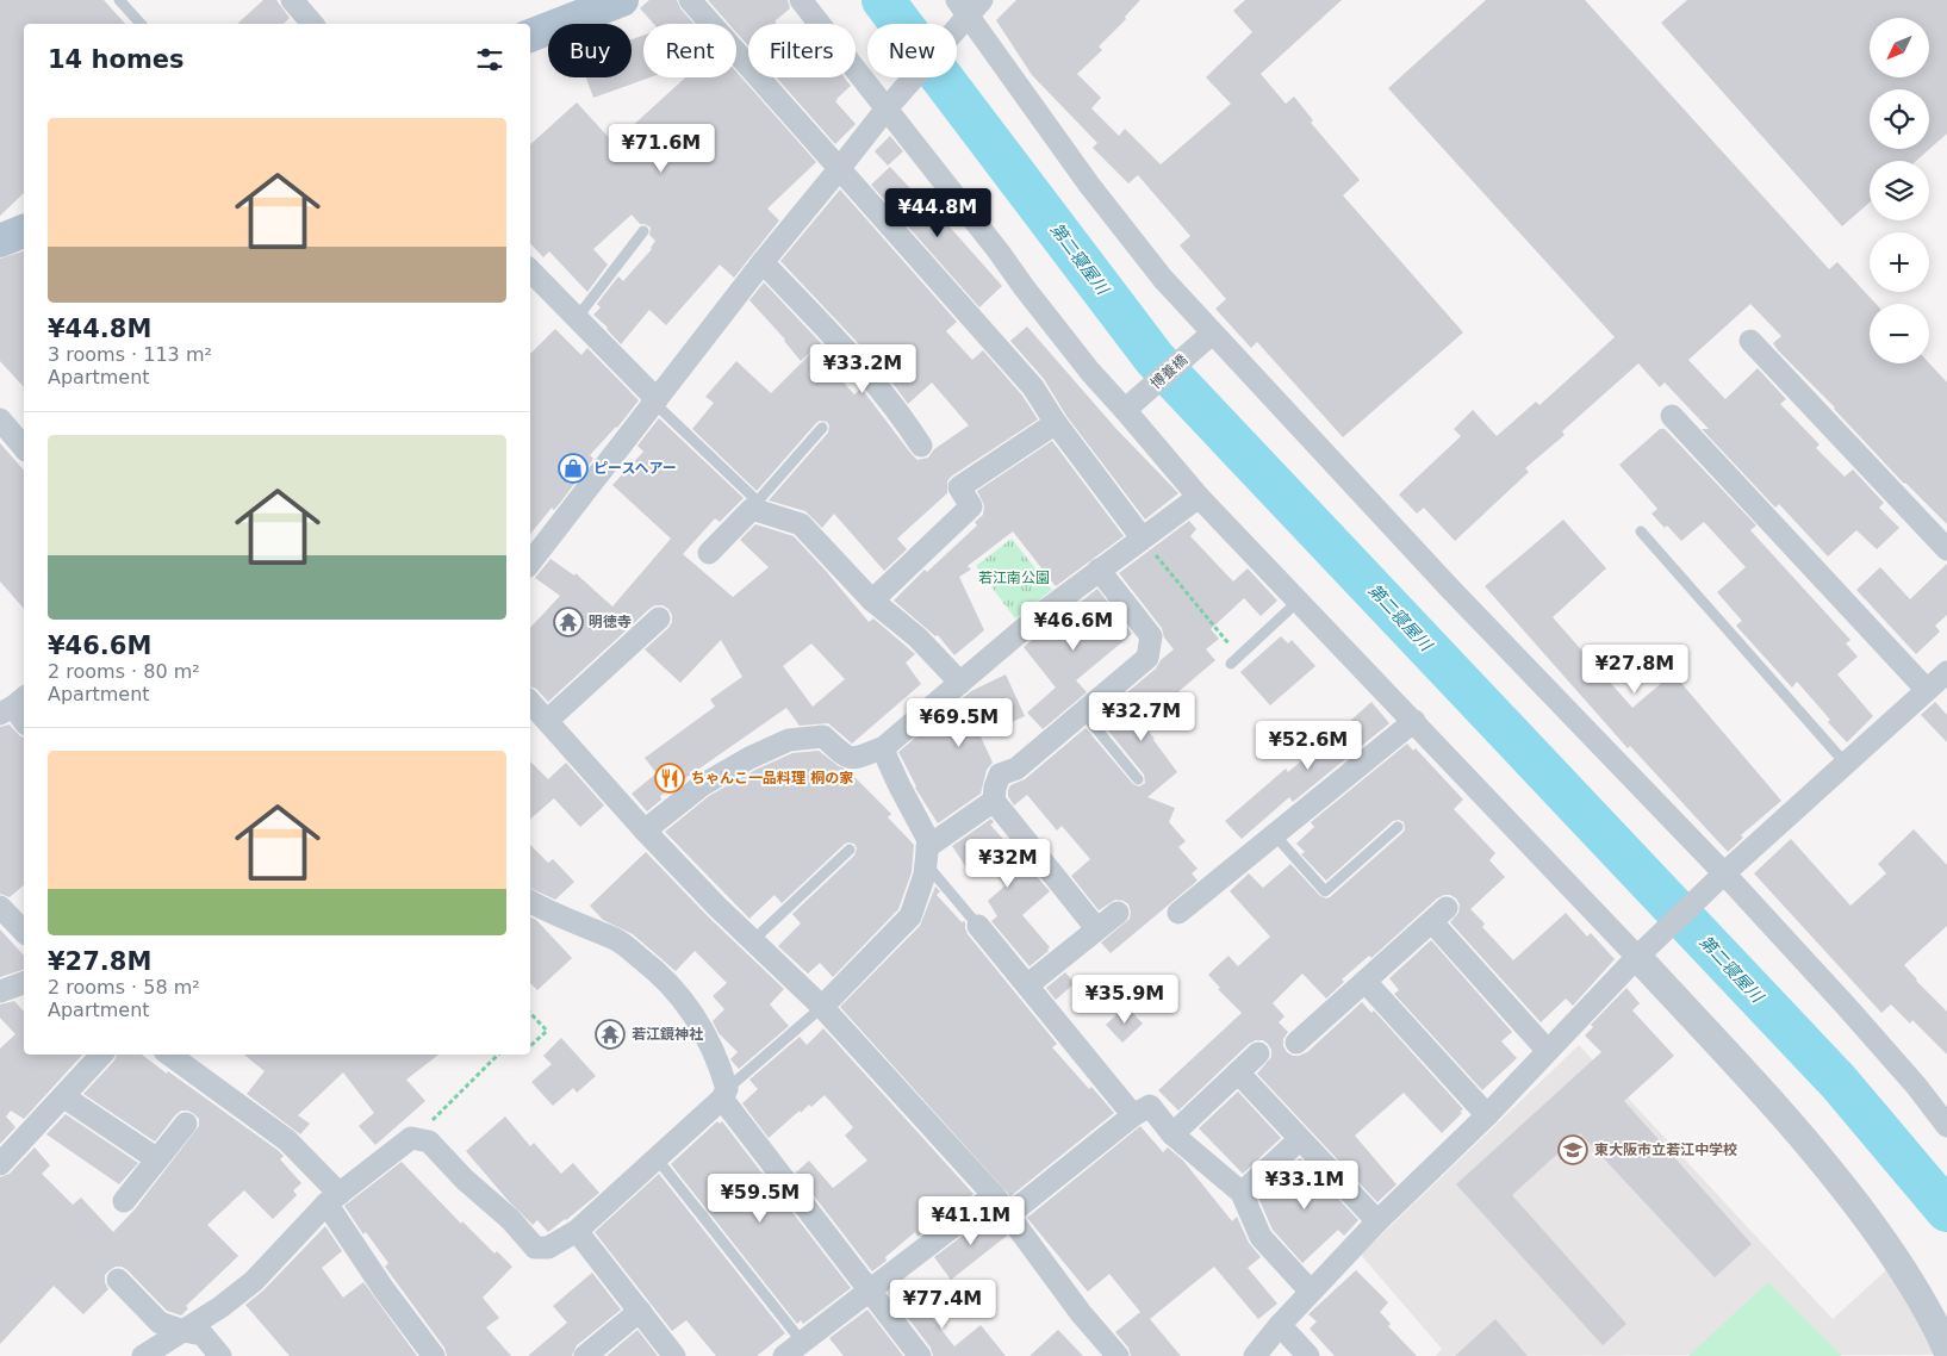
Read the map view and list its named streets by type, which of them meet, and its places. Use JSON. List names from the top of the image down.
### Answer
{
  "streets": {
    "street": ["博養橋"]
  },
  "water": ["第二寝屋川"],
  "parks": ["若江南公園"],
  "places": {
    "shop": ["ピースヘアー"],
    "temple": ["明徳寺", "若江鏡神社"],
    "restaurant": ["ちゃんこ一品料理 桐の家"],
    "school or university": ["東大阪市立若江中学校"]
  },
  "north": "bottom left",
  "page": {
    "map_buttons": ["+", "−"],
    "chip": [
      "Buy",
      "Rent",
      "Filters",
      "New"
    ],
    "heading": "14 homes",
    "list": [
      {
        "name": "¥44.8M",
        "note": "3 rooms · 113 m² · Apartment"
      },
      {
        "name": "¥46.6M",
        "note": "2 rooms · 80 m² · Apartment"
      },
      {
        "name": "¥27.8M",
        "note": "2 rooms · 58 m² · Apartment"
      }
    ],
    "price": [
      "¥71.6M",
      "¥44.8M",
      "¥33.2M",
      "¥46.6M",
      "¥27.8M",
      "¥32.7M",
      "¥69.5M",
      "¥52.6M",
      "¥32M",
      "¥35.9M",
      "¥33.1M",
      "¥59.5M",
      "¥41.1M",
      "¥77.4M"
    ]
  }
}
